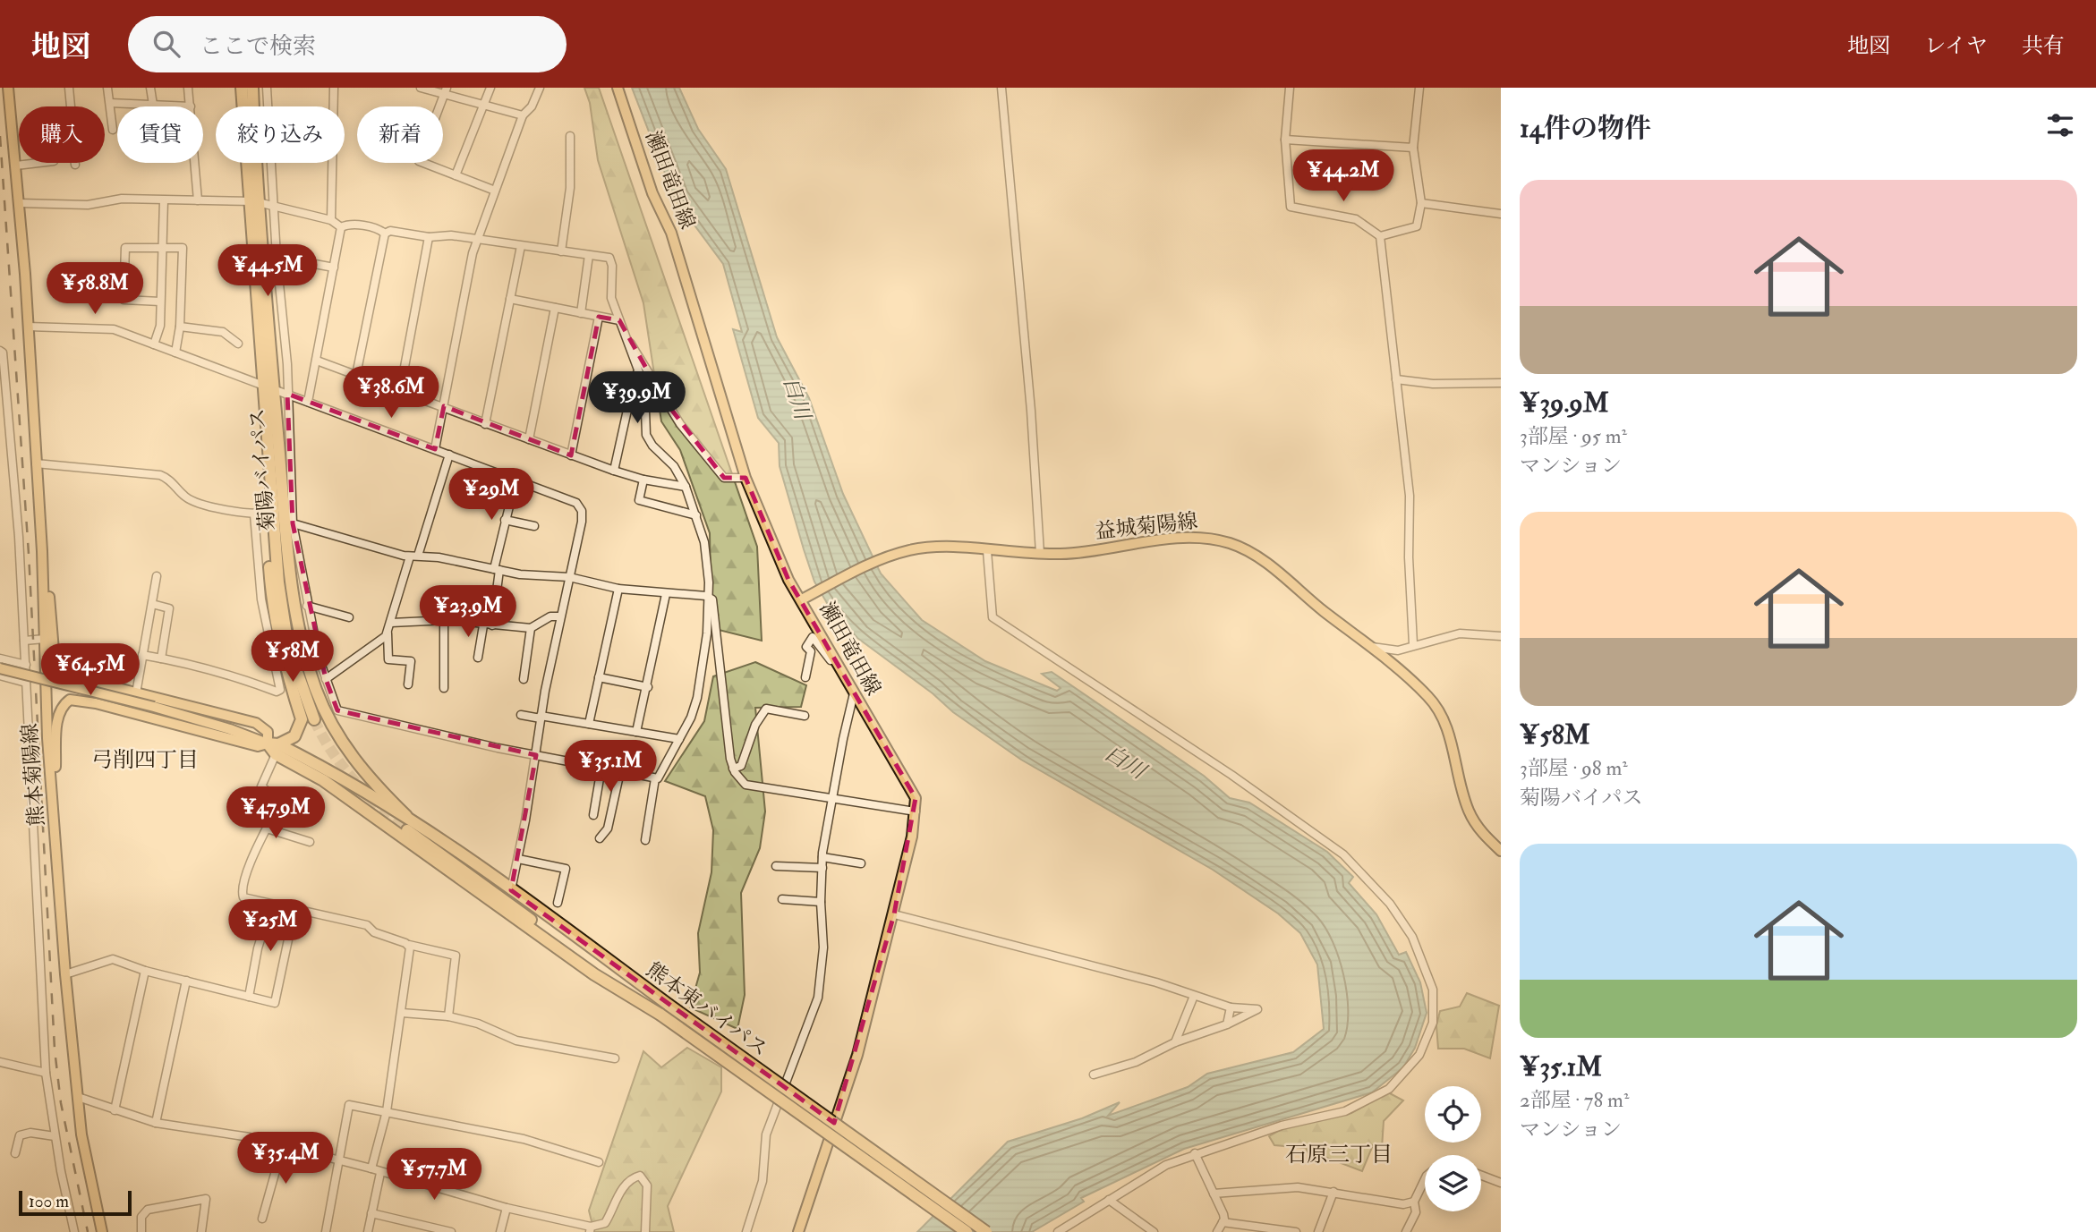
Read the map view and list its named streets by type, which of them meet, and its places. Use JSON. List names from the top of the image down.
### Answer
{
  "streets": {
    "highway": ["菊陽バイパス", "熊本東バイパス"],
    "main road": ["瀬田竜田線", "益城菊陽線", "熊本菊陽線"]
  },
  "crossings": [
    ["瀬田竜田線", "益城菊陽線"],
    ["菊陽バイパス", "熊本東バイパス"]
  ],
  "districts": ["弓削四丁目", "石原三丁目"],
  "water": ["白川"],
  "scale_bar": "100 m",
  "page": {
    "header": "地図",
    "search": "ここで検索",
    "nav": ["地図", "レイヤ", "共有"],
    "heading": "14件の物件",
    "chip": [
      "購入",
      "賃貸",
      "絞り込み",
      "新着"
    ],
    "price": [
      "¥44.2M",
      "¥44.5M",
      "¥58.8M",
      "¥38.6M",
      "¥39.9M",
      "¥29M",
      "¥23.9M",
      "¥58M",
      "¥64.5M",
      "¥35.1M",
      "¥47.9M",
      "¥25M",
      "¥35.4M",
      "¥57.7M"
    ],
    "list": [
      {
        "name": "¥39.9M",
        "note": "3部屋 · 95 m² · マンション"
      },
      {
        "name": "¥58M",
        "note": "3部屋 · 98 m² · 菊陽バイパス"
      },
      {
        "name": "¥35.1M",
        "note": "2部屋 · 78 m² · マンション"
      }
    ],
    "scale": "100 m"
  }
}
